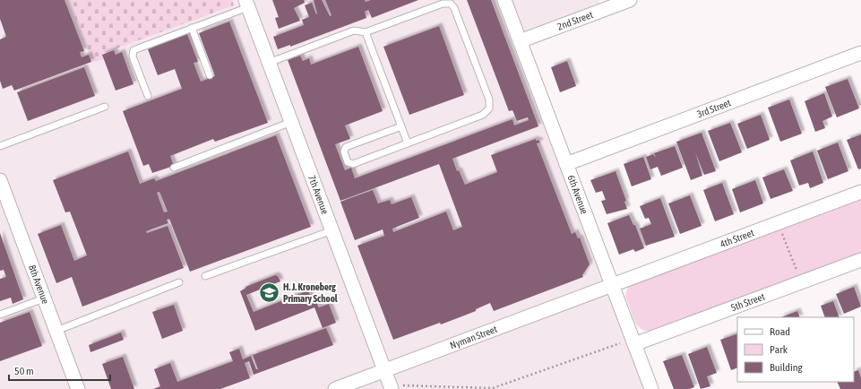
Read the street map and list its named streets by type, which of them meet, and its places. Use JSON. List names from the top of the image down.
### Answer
{
  "streets": {
    "street": [
      "2nd Street",
      "3rd Street",
      "7th Avenue",
      "6th Avenue",
      "4th Street",
      "8th Avenue",
      "5th Street",
      "Nyman Street"
    ]
  },
  "crossings": [
    ["2nd Street", "6th Avenue"],
    ["3rd Street", "6th Avenue"],
    ["7th Avenue", "Nyman Street"],
    ["6th Avenue", "4th Street"],
    ["6th Avenue", "5th Street"],
    ["6th Avenue", "Nyman Street"],
    ["4th Street", "Nyman Street"]
  ],
  "places": {
    "school or university": ["H. J. Kroneberg Primary School"]
  },
  "legend": ["Road", "Park", "Building"],
  "scale_bar": "50 m"
}
